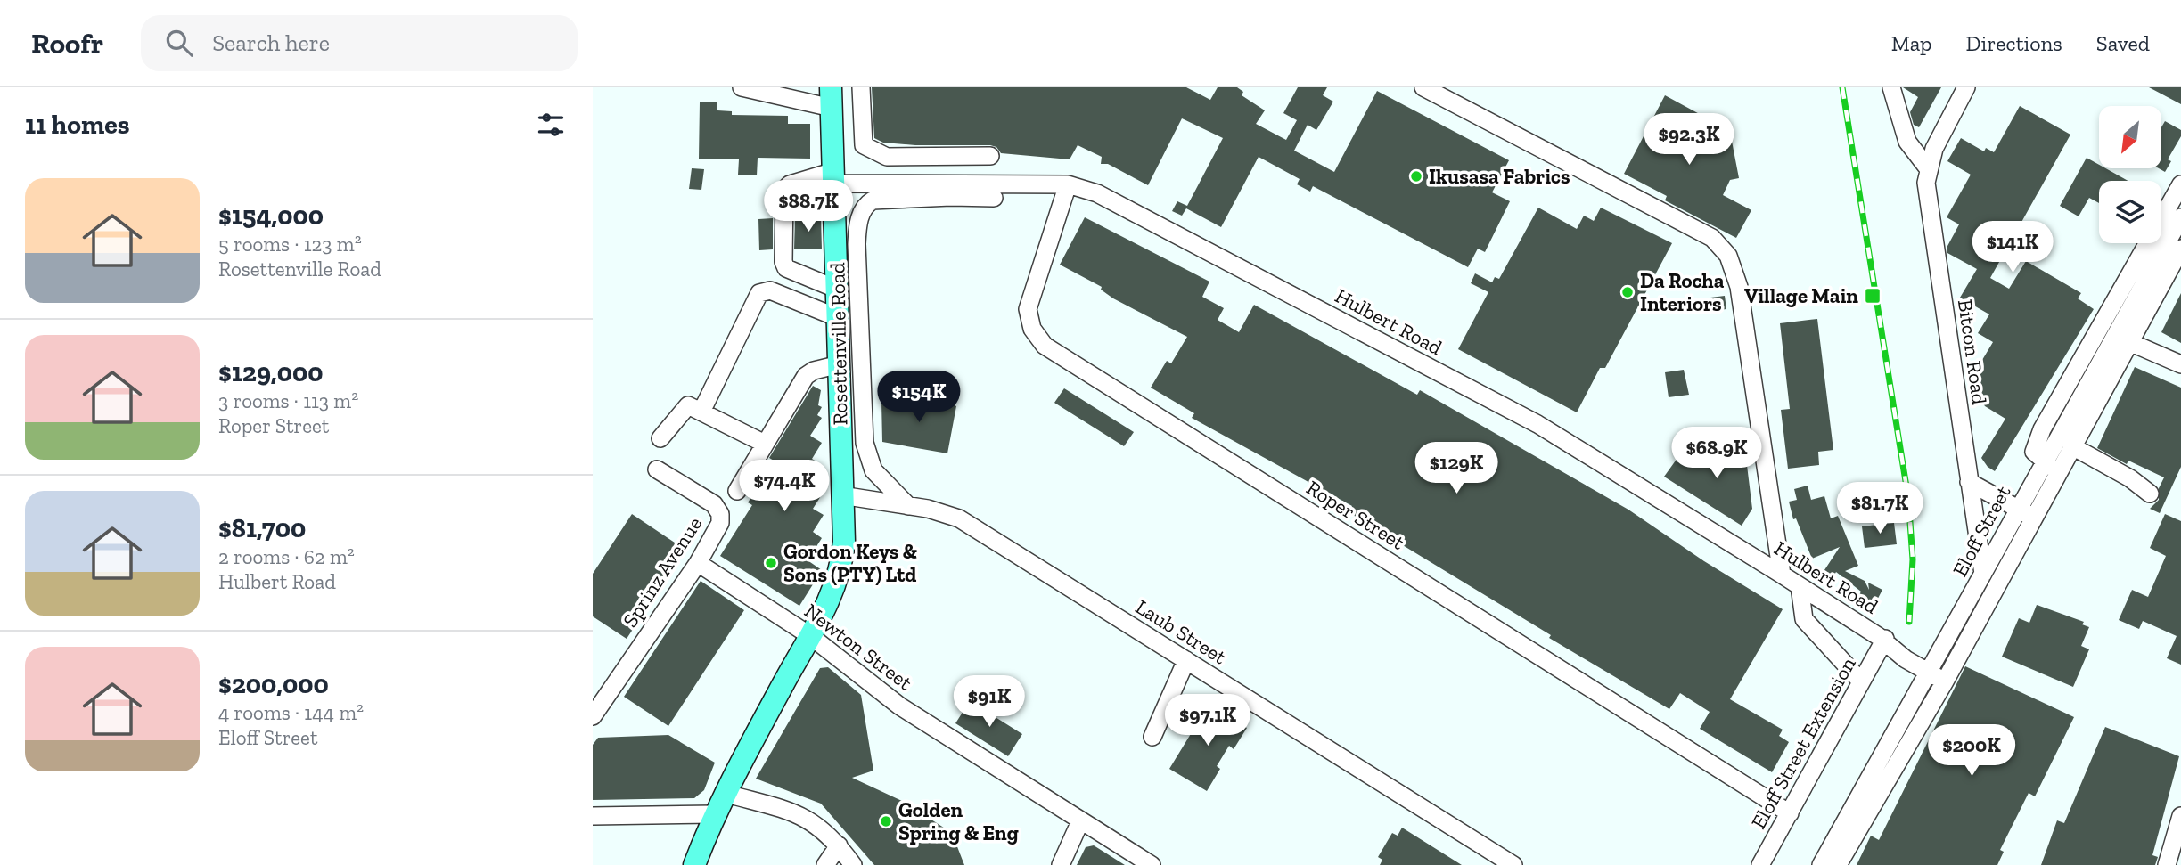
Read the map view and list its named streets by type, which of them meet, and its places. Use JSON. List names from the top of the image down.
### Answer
{
  "streets": {
    "main road": ["Rosettenville Road"],
    "street": [
      "Hulbert Road",
      "Bitcon Road",
      "Roper Street",
      "Eloff Street",
      "Sprinz Avenue",
      "Laub Street",
      "Newton Street",
      "Eloff Street Extension"
    ]
  },
  "crossings": [
    ["Hulbert Road", "Rosettenville Road"],
    ["Hulbert Road", "Roper Street"],
    ["Hulbert Road", "Eloff Street"],
    ["Hulbert Road", "Eloff Street Extension"],
    ["Rosettenville Road", "Laub Street"],
    ["Rosettenville Road", "Newton Street"],
    ["Bitcon Road", "Eloff Street"],
    ["Roper Street", "Eloff Street Extension"],
    ["Sprinz Avenue", "Newton Street"]
  ],
  "places": {
    "other": [
      "Ikusasa Fabrics",
      "Da Rocha Interiors",
      "Gordon Keys & Sons (PTY) Ltd",
      "Golden Spring & Eng"
    ],
    "transit": ["Village Main"]
  },
  "north": "bottom left",
  "page": {
    "header": "Roofr",
    "search": "Search here",
    "nav": ["Map", "Directions", "Saved"],
    "heading": "11 homes",
    "price": [
      "$92.3K",
      "$88.7K",
      "$141K",
      "$154K",
      "$68.9K",
      "$129K",
      "$74.4K",
      "$81.7K",
      "$91K",
      "$97.1K",
      "$200K"
    ],
    "list": [
      {
        "name": "$154,000",
        "note": "5 rooms · 123 m² · Rosettenville Road"
      },
      {
        "name": "$129,000",
        "note": "3 rooms · 113 m² · Roper Street"
      },
      {
        "name": "$81,700",
        "note": "2 rooms · 62 m² · Hulbert Road"
      },
      {
        "name": "$200,000",
        "note": "4 rooms · 144 m² · Eloff Street"
      }
    ]
  }
}
